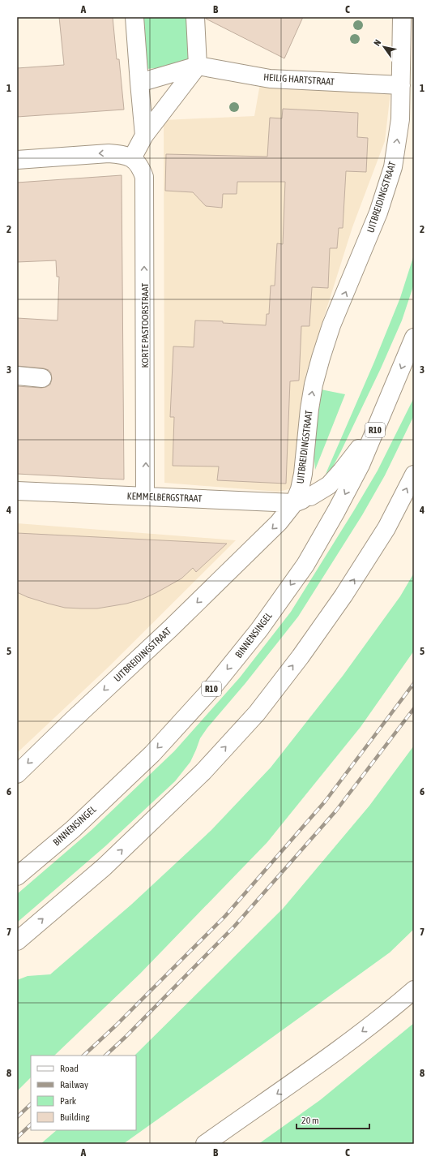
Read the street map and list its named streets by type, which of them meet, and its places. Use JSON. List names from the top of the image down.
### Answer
{
  "streets": {
    "main road": [
      "HEILIG HARTSTRAAT",
      "UITBREIDINGSTRAAT",
      "KORTE PASTOORSTRAAT",
      "R10",
      "KEMMELBERGSTRAAT",
      "BINNENSINGEL"
    ]
  },
  "crossings": [
    ["HEILIG HARTSTRAAT", "UITBREIDINGSTRAAT"],
    ["UITBREIDINGSTRAAT", "KEMMELBERGSTRAAT"],
    ["KORTE PASTOORSTRAAT", "KEMMELBERGSTRAAT"],
    ["KEMMELBERGSTRAAT", "BINNENSINGEL"]
  ],
  "one_way": ["KORTE PASTOORSTRAAT"],
  "legend": [
    "Road",
    "Railway",
    "Park",
    "Building"
  ],
  "scale_bar": "20 m",
  "north": "top left",
  "grid": {
    "columns": ["A", "B", "C"],
    "rows": [
      "1",
      "2",
      "3",
      "4",
      "5",
      "6",
      "7",
      "8"
    ]
  }
}
